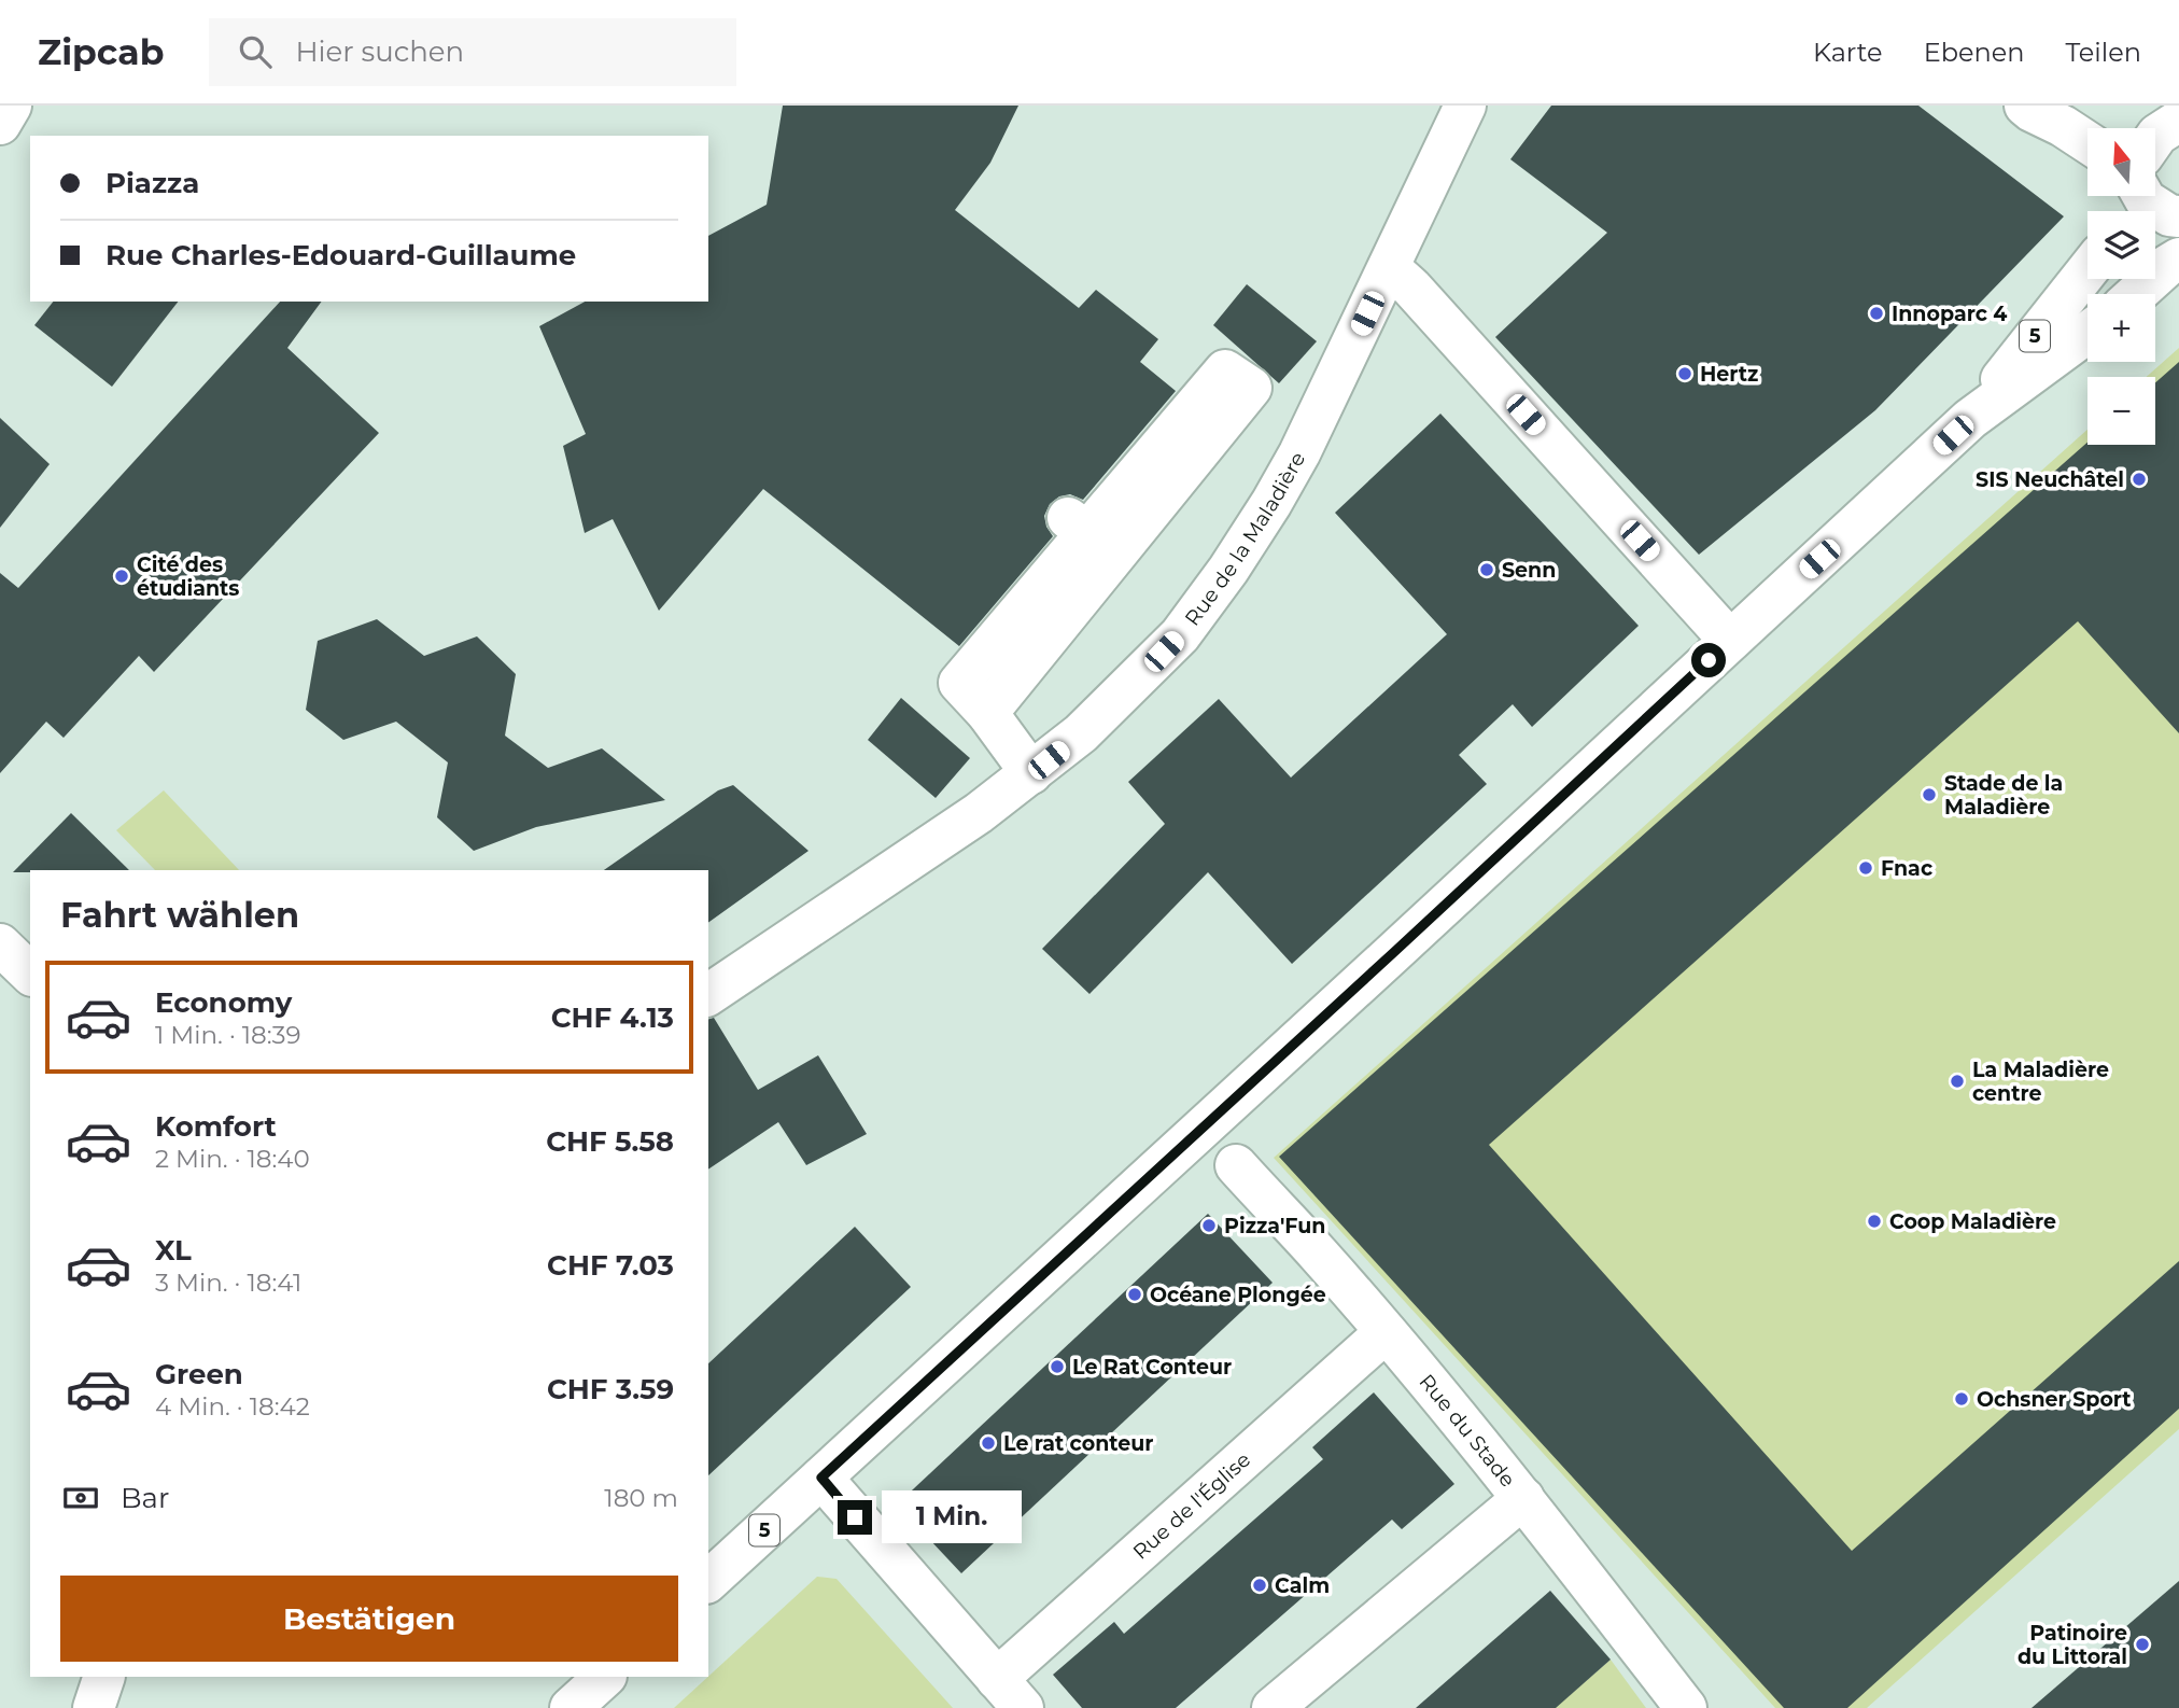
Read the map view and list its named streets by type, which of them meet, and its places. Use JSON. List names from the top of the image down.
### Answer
{
  "streets": {
    "street": [
      "5",
      "Rue de la Maladière",
      "Rue du Stade",
      "Rue de l'Église"
    ]
  },
  "crossings": [
    ["Rue du Stade", "Rue de l'Église"]
  ],
  "places": [
    "Innoparc 4",
    "Hertz",
    "SIS Neuchâtel",
    "Senn",
    "Cité des étudiants",
    "Stade de la Maladière",
    "Fnac",
    "La Maladière centre",
    "Coop Maladière",
    "Pizza'Fun",
    "Océane Plongée",
    "Le Rat Conteur",
    "Ochsner Sport",
    "Le rat conteur",
    "Calm",
    "Patinoire du Littoral"
  ],
  "north": "top",
  "page": {
    "header": "Zipcab",
    "search": "Hier suchen",
    "nav": ["Karte", "Ebenen", "Teilen"],
    "map_buttons": ["+", "−"],
    "banner": ["Piazza", "Rue Charles-Edouard-Guillaume"],
    "heading": "Fahrt wählen",
    "list": [
      {
        "name": "Economy",
        "note": "1 Min. · 18:39",
        "value": "CHF 4.13"
      },
      {
        "name": "Komfort",
        "note": "2 Min. · 18:40",
        "value": "CHF 5.58"
      },
      {
        "name": "XL",
        "note": "3 Min. · 18:41",
        "value": "CHF 7.03"
      },
      {
        "name": "Green",
        "note": "4 Min. · 18:42",
        "value": "CHF 3.59"
      }
    ],
    "pay": ["Bar", "180 m"],
    "bubble": "1 Min.",
    "buttons": "Bestätigen"
  }
}
